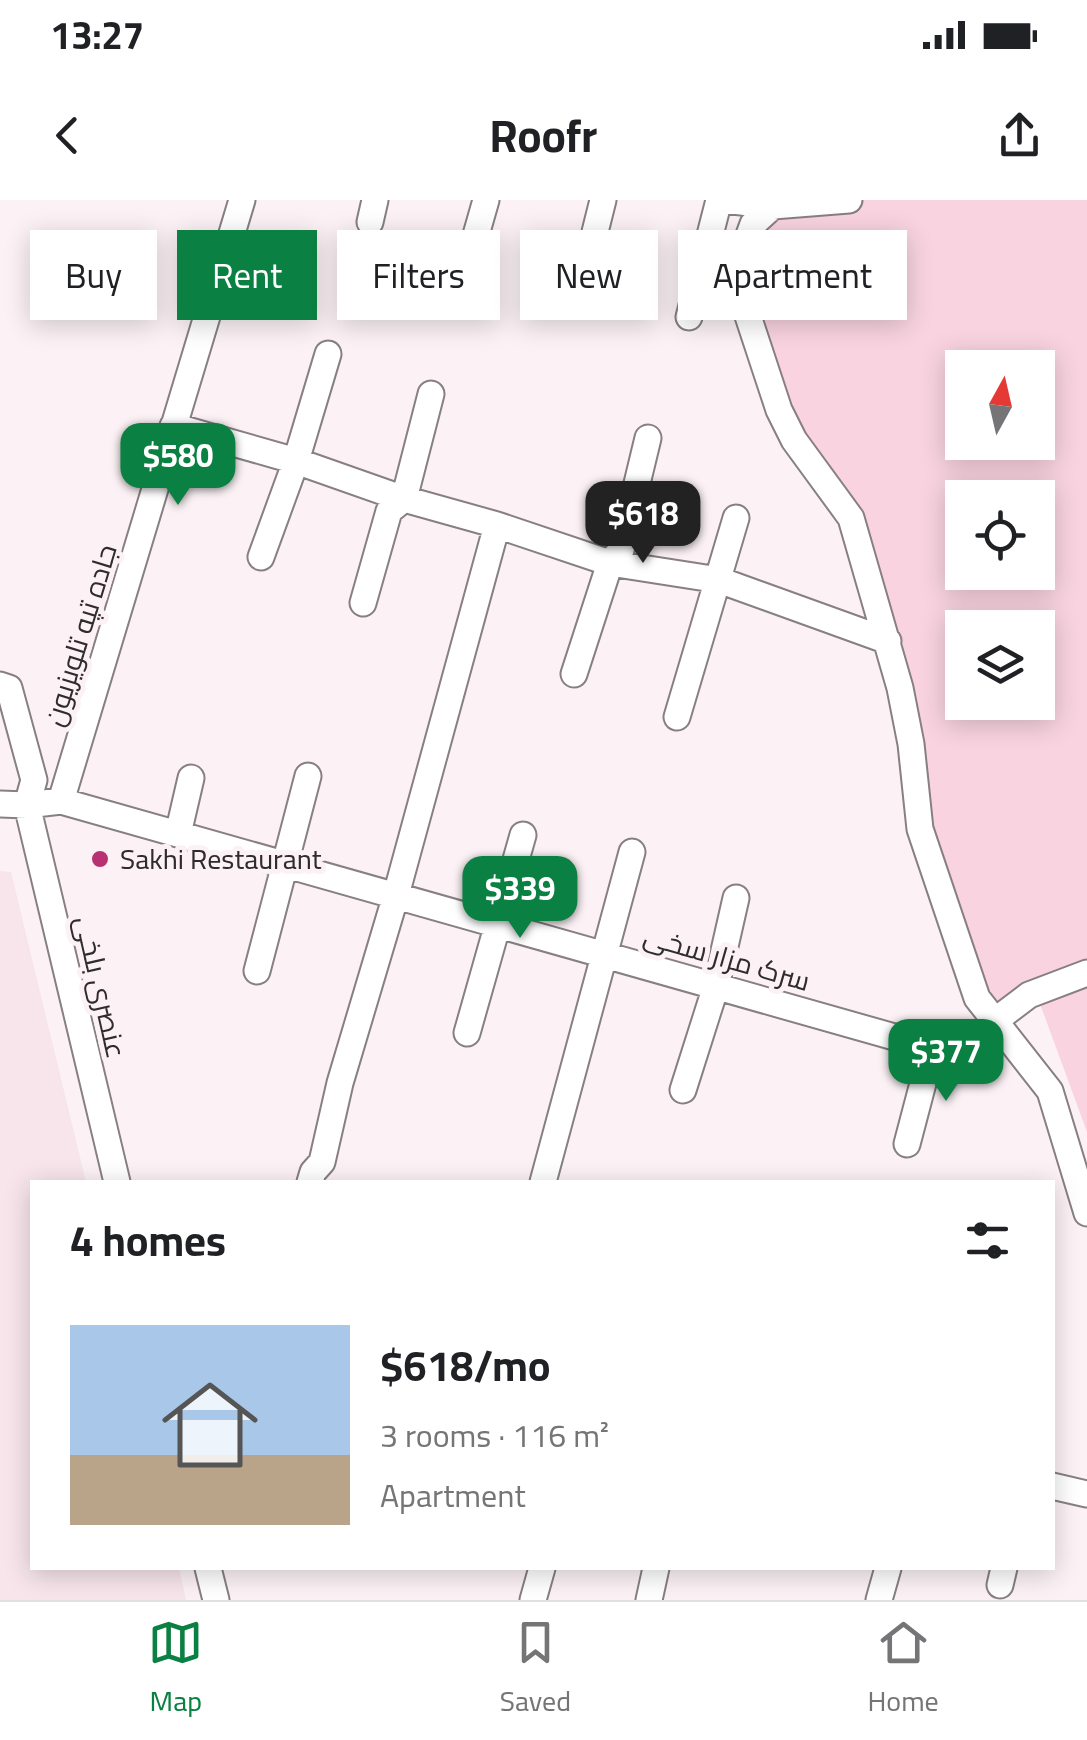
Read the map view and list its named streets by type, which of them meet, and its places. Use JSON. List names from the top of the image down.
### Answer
{
  "streets": {
    "street": ["جاده تپه تلویزیون", "سرک مزار سخی", "عنصری بلخی"]
  },
  "crossings": [
    ["جاده تپه تلویزیون", "سرک مزار سخی"]
  ],
  "places": ["Sakhi Restaurant"],
  "north": "top",
  "page": {
    "status": "13:27",
    "header": "Roofr",
    "chip": [
      "Buy",
      "Rent",
      "Filters",
      "New",
      "Apartment"
    ],
    "price": [
      "$580",
      "$618",
      "$339",
      "$377"
    ],
    "heading": "4 homes",
    "list": [
      {
        "name": "$618/mo",
        "note": "3 rooms · 116 m² · Apartment"
      }
    ],
    "tabs": ["Map", "Saved", "Home"]
  }
}
